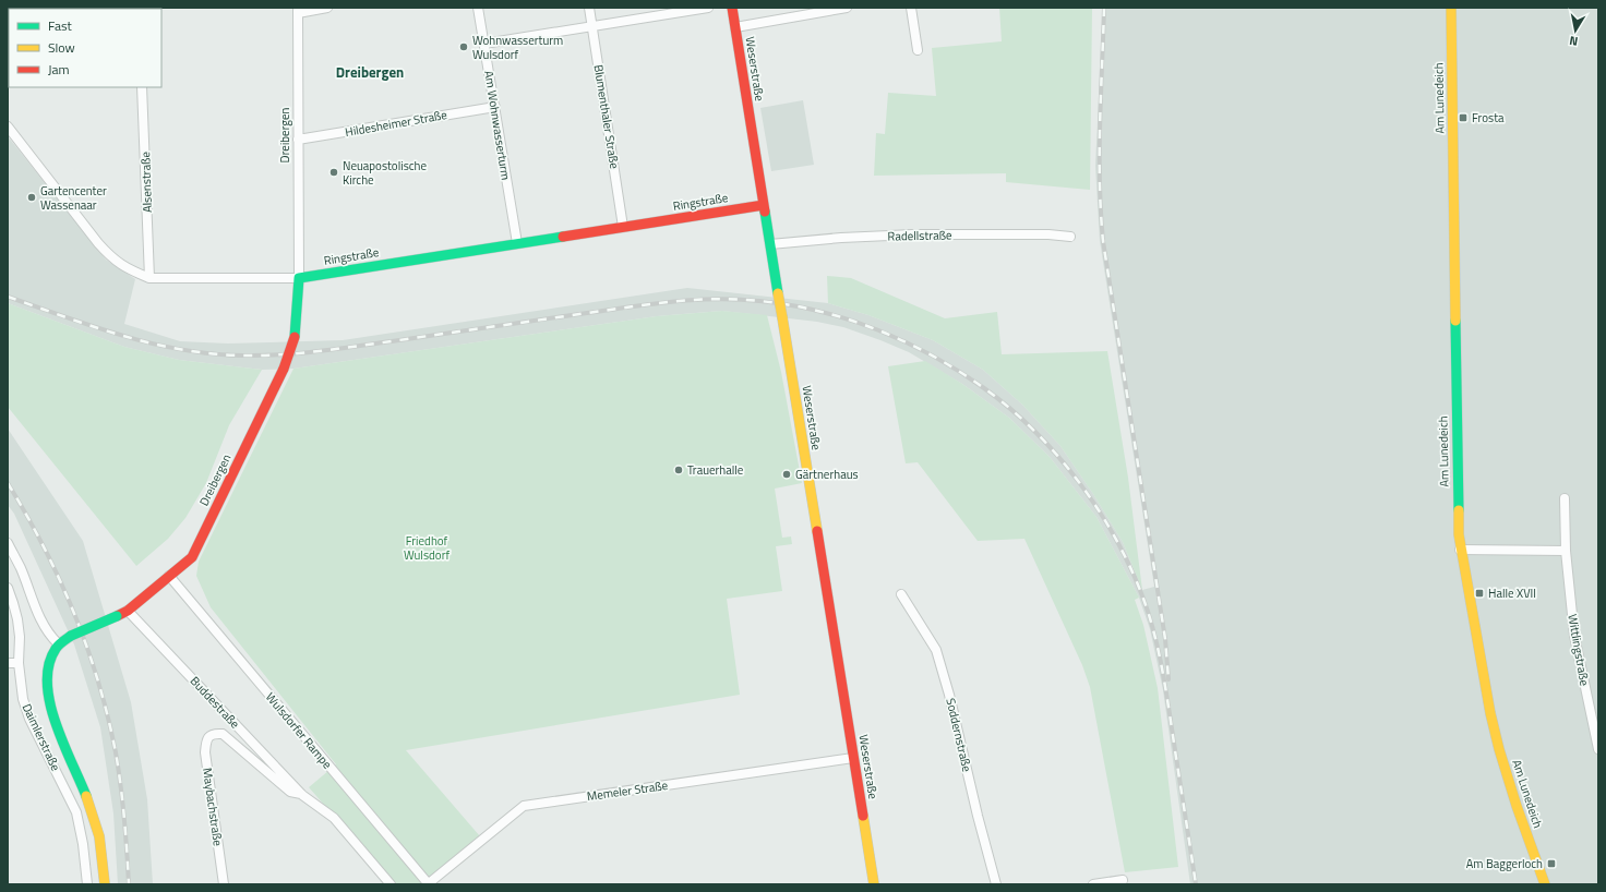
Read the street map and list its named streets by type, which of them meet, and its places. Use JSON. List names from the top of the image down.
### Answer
{
  "streets": {
    "street": [
      "Weserstraße",
      "Am Lunedeich",
      "Blumenthaler Straße",
      "Hildesheimer Straße",
      "Am Wohnwasserturm",
      "Dreibergen",
      "Alsenstraße",
      "Ringstraße",
      "Radellstraße",
      "Wittlingstraße",
      "Buddestraße",
      "Wulsdorfer Rampe",
      "Soddernstraße",
      "Daimlerstraße",
      "Memeler Straße",
      "Maybachstraße"
    ]
  },
  "crossings": [
    ["Weserstraße", "Ringstraße"],
    ["Weserstraße", "Radellstraße"],
    ["Weserstraße", "Memeler Straße"],
    ["Blumenthaler Straße", "Ringstraße"],
    ["Hildesheimer Straße", "Am Wohnwasserturm"],
    ["Hildesheimer Straße", "Dreibergen"],
    ["Am Wohnwasserturm", "Ringstraße"],
    ["Dreibergen", "Ringstraße"],
    ["Dreibergen", "Buddestraße"],
    ["Dreibergen", "Wulsdorfer Rampe"],
    ["Alsenstraße", "Ringstraße"],
    ["Buddestraße", "Maybachstraße"],
    ["Wulsdorfer Rampe", "Memeler Straße"]
  ],
  "districts": ["Dreibergen"],
  "parks": ["Friedhof Wulsdorf"],
  "places": {
    "other": [
      "Wohnwasserturm Wulsdorf",
      "Neuapostolische Kirche",
      "Gartencenter Wassenaar",
      "Trauerhalle",
      "Gärtnerhaus"
    ],
    "transit": ["Frosta", "Halle XVII", "Am Baggerloch"]
  },
  "legend": ["Fast", "Slow", "Jam"],
  "north": "bottom"
}
